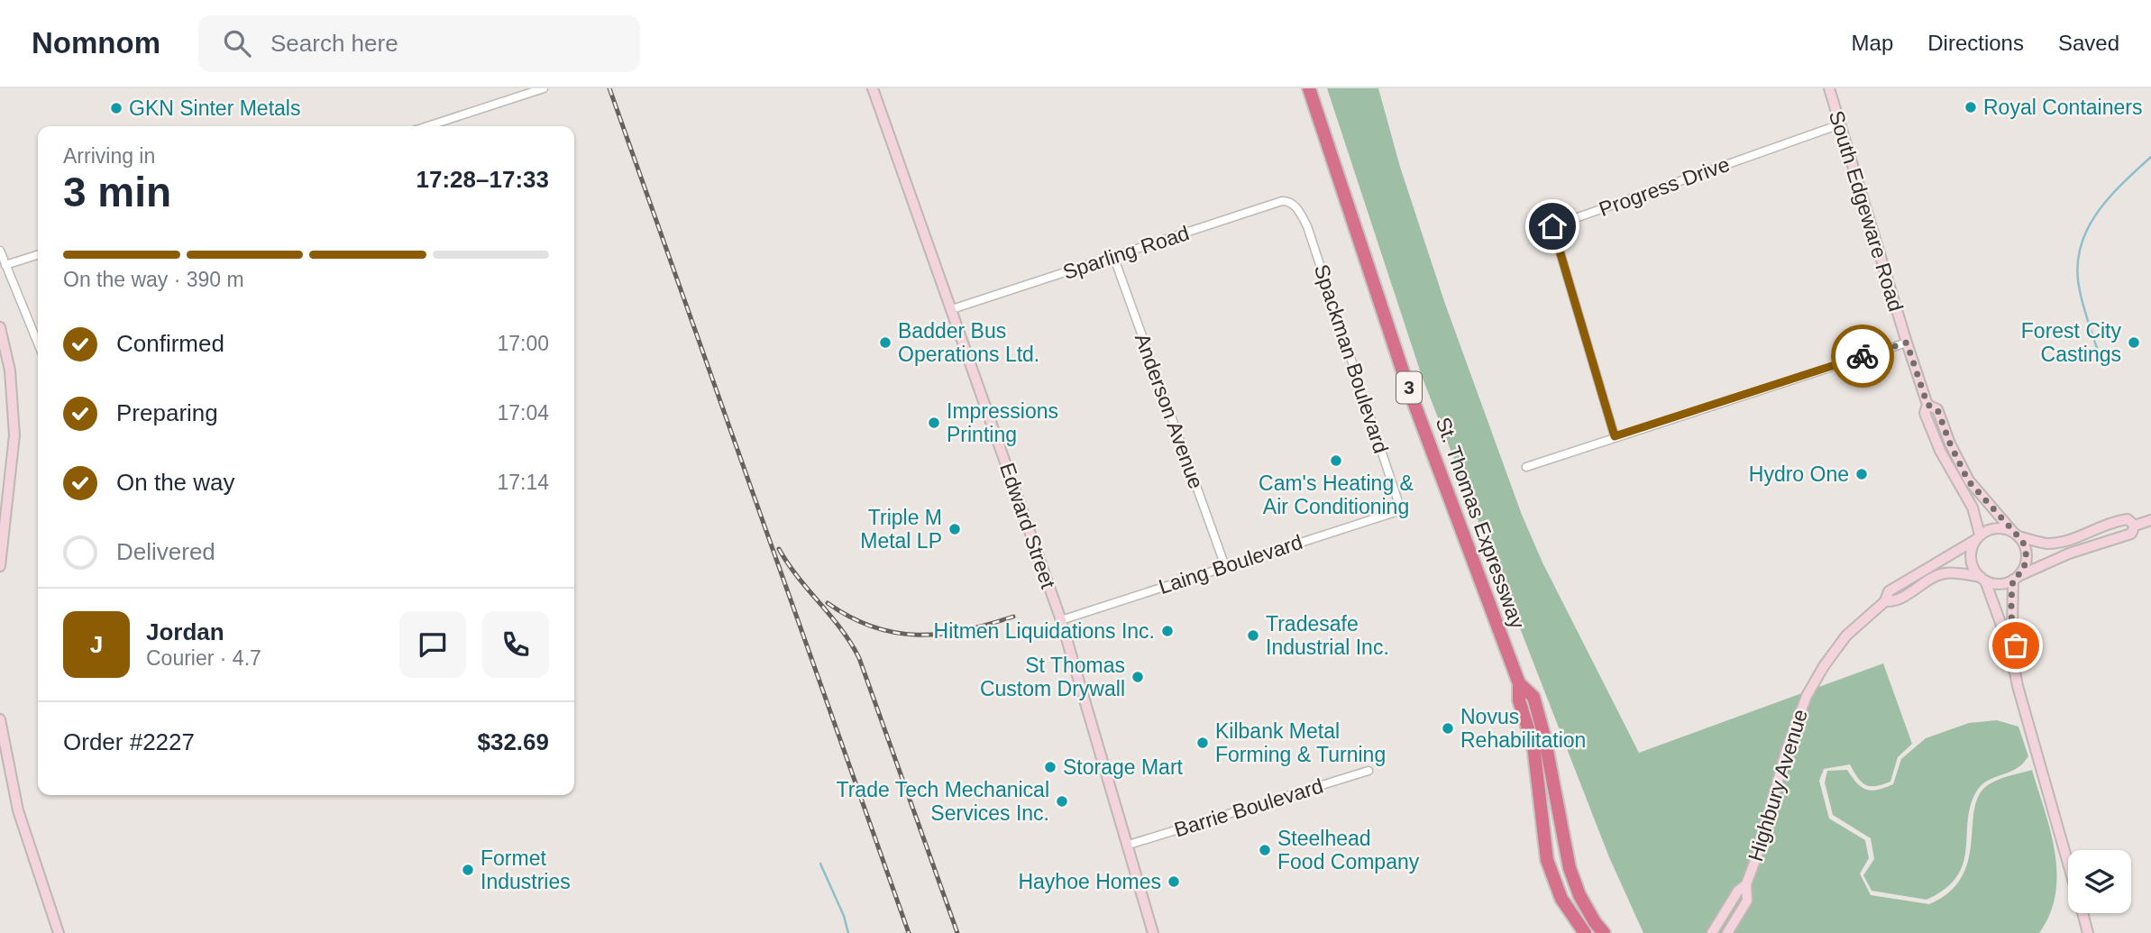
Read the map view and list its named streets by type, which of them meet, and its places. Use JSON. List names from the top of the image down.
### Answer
{
  "streets": {
    "highway": ["3", "St. Thomas Expressway"],
    "main road": ["South Edgeware Road", "Edward Street", "Highbury Avenue"],
    "street": [
      "Progress Drive",
      "Sparling Road",
      "Spackman Boulevard",
      "Anderson Avenue",
      "Laing Boulevard",
      "Barrie Boulevard"
    ]
  },
  "crossings": [
    ["Progress Drive", "South Edgeware Road"],
    ["South Edgeware Road", "Highbury Avenue"],
    ["Sparling Road", "Spackman Boulevard"],
    ["Sparling Road", "Anderson Avenue"],
    ["Sparling Road", "Edward Street"],
    ["Spackman Boulevard", "Laing Boulevard"],
    ["Anderson Avenue", "Laing Boulevard"],
    ["Edward Street", "Laing Boulevard"],
    ["Edward Street", "Barrie Boulevard"]
  ],
  "places": [
    "Royal Containers",
    "GKN Sinter Metals",
    "Badder Bus Operations Ltd.",
    "Forest City Castings",
    "Impressions Printing",
    "Cam's Heating & Air Conditioning",
    "Hydro One",
    "Triple M Metal LP",
    "Hitmen Liquidations Inc.",
    "Tradesafe Industrial Inc.",
    "St Thomas Custom Drywall",
    "Novus Rehabilitation",
    "Kilbank Metal Forming & Turning",
    "Storage Mart",
    "Trade Tech Mechanical Services Inc.",
    "Steelhead Food Company",
    "Formet Industries",
    "Hayhoe Homes"
  ],
  "page": {
    "header": "Nomnom",
    "search": "Search here",
    "nav": ["Map", "Directions", "Saved"],
    "heading": ["3 min", "Arriving in", "17:28–17:33"],
    "panel": [
      "Jordan",
      "Courier · 4.7",
      "Order #2227",
      "$32.69"
    ],
    "bar": "On the way · 390 m",
    "list": [
      ["Confirmed", "17:00"],
      ["Preparing", "17:04"],
      ["On the way", "17:14"],
      "Delivered"
    ],
    "round": "J"
  }
}
